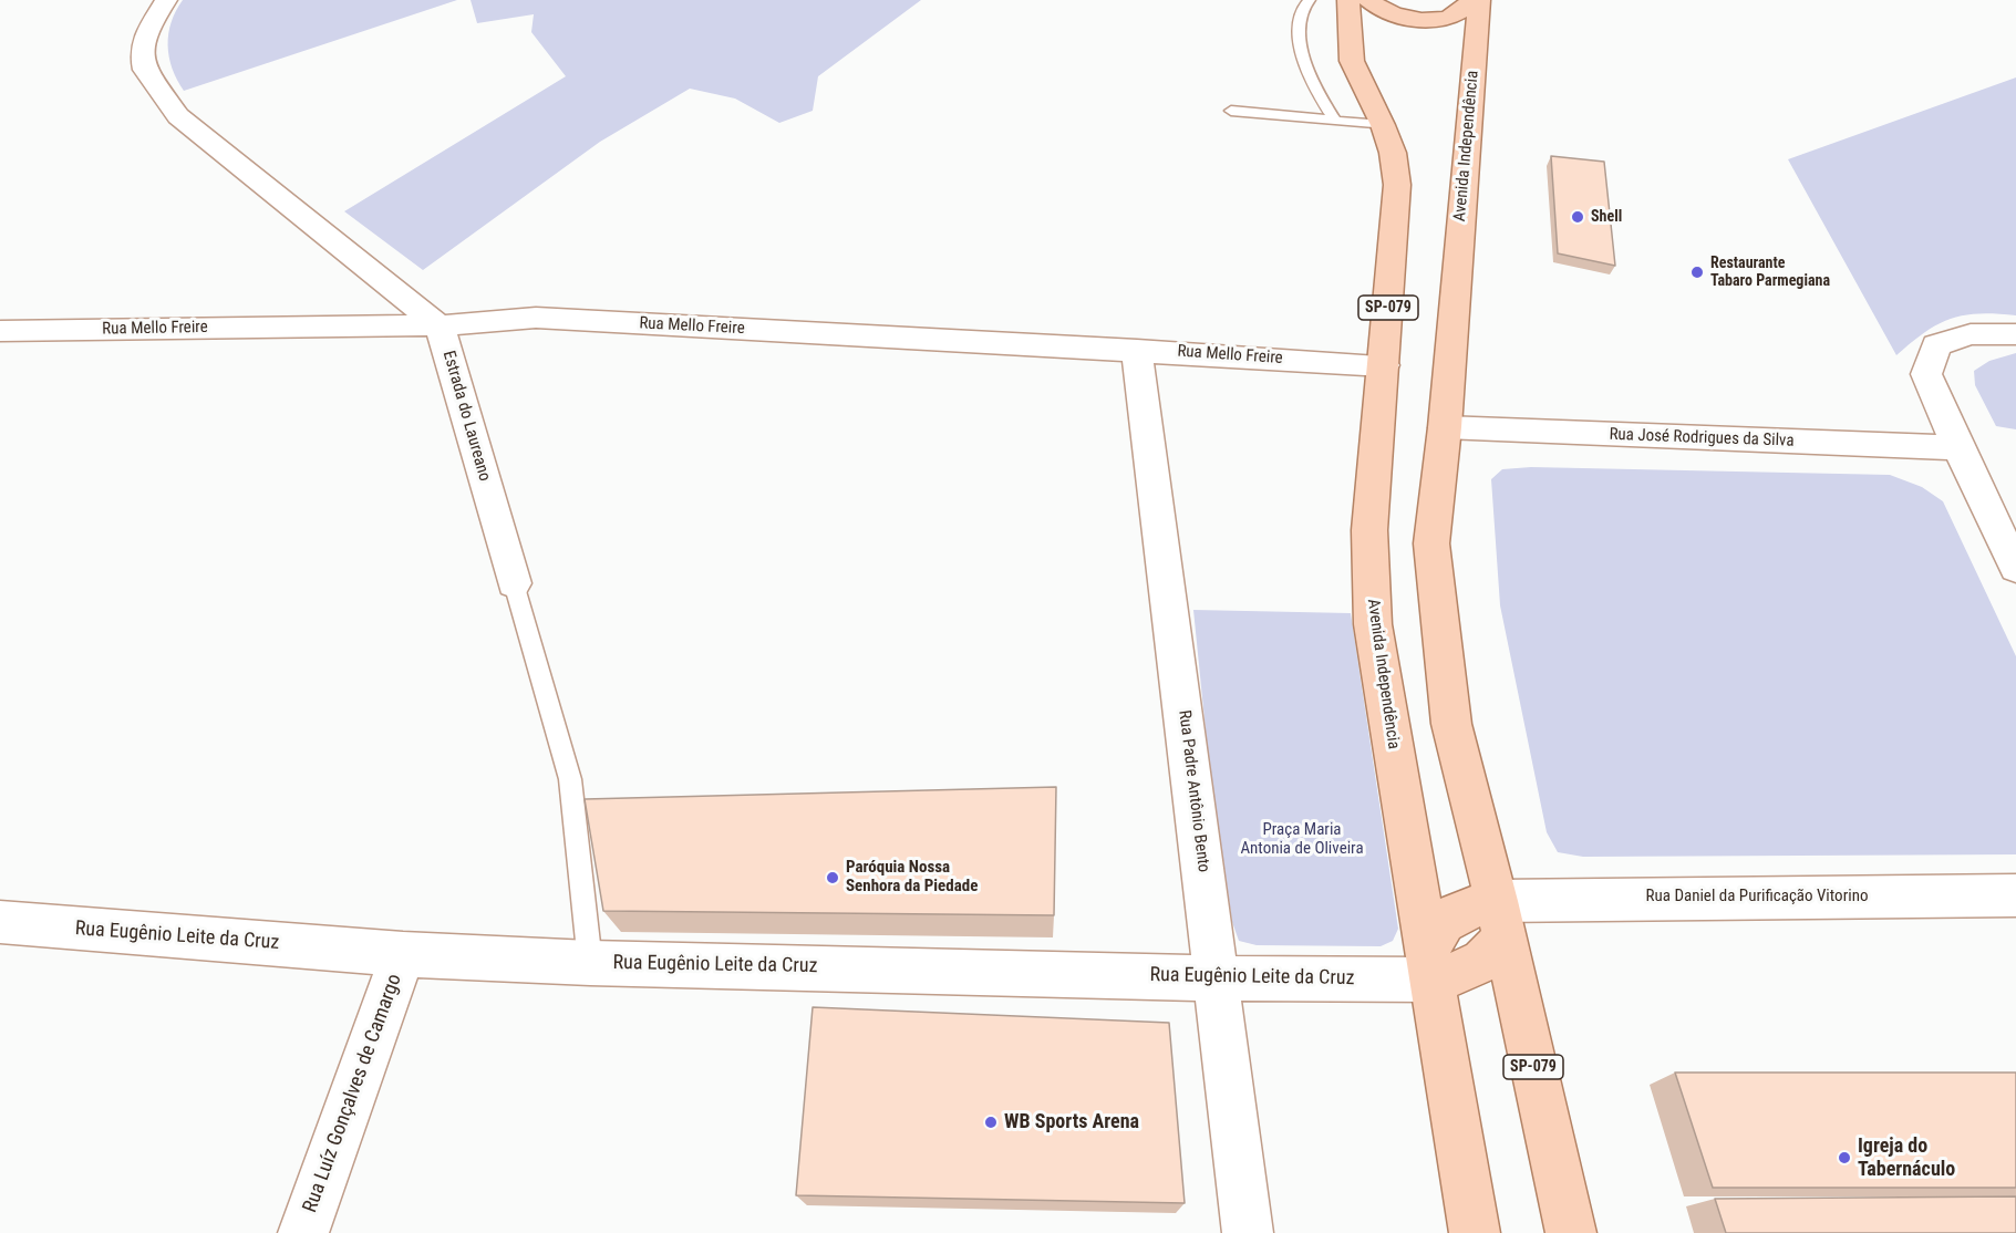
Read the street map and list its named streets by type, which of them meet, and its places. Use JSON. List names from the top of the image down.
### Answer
{
  "streets": {
    "main road": ["Avenida Independência", "SP-079"],
    "street": [
      "Rua Mello Freire",
      "Estrada do Laureano",
      "Rua José Rodrigues da Silva",
      "Rua Padre Antônio Bento",
      "Rua Daniel da Purificação Vitorino",
      "Rua Eugênio Leite da Cruz",
      "Rua Luíz Gonçalves de Camargo"
    ]
  },
  "crossings": [
    ["Avenida Independência", "Rua Mello Freire"],
    ["Avenida Independência", "Rua José Rodrigues da Silva"],
    ["Avenida Independência", "Rua Daniel da Purificação Vitorino"],
    ["Avenida Independência", "Rua Eugênio Leite da Cruz"],
    ["Rua Mello Freire", "Estrada do Laureano"],
    ["Rua Mello Freire", "Rua Padre Antônio Bento"],
    ["Estrada do Laureano", "Rua Eugênio Leite da Cruz"],
    ["Rua Padre Antônio Bento", "Rua Eugênio Leite da Cruz"],
    ["Rua Eugênio Leite da Cruz", "Rua Luíz Gonçalves de Camargo"]
  ],
  "parks": ["Praça Maria Antonia de Oliveira"],
  "places": [
    "Shell",
    "Restaurante Tabaro Parmegiana",
    "Paróquia Nossa Senhora da Piedade",
    "WB Sports Arena",
    "Igreja do Tabernáculo"
  ]
}
